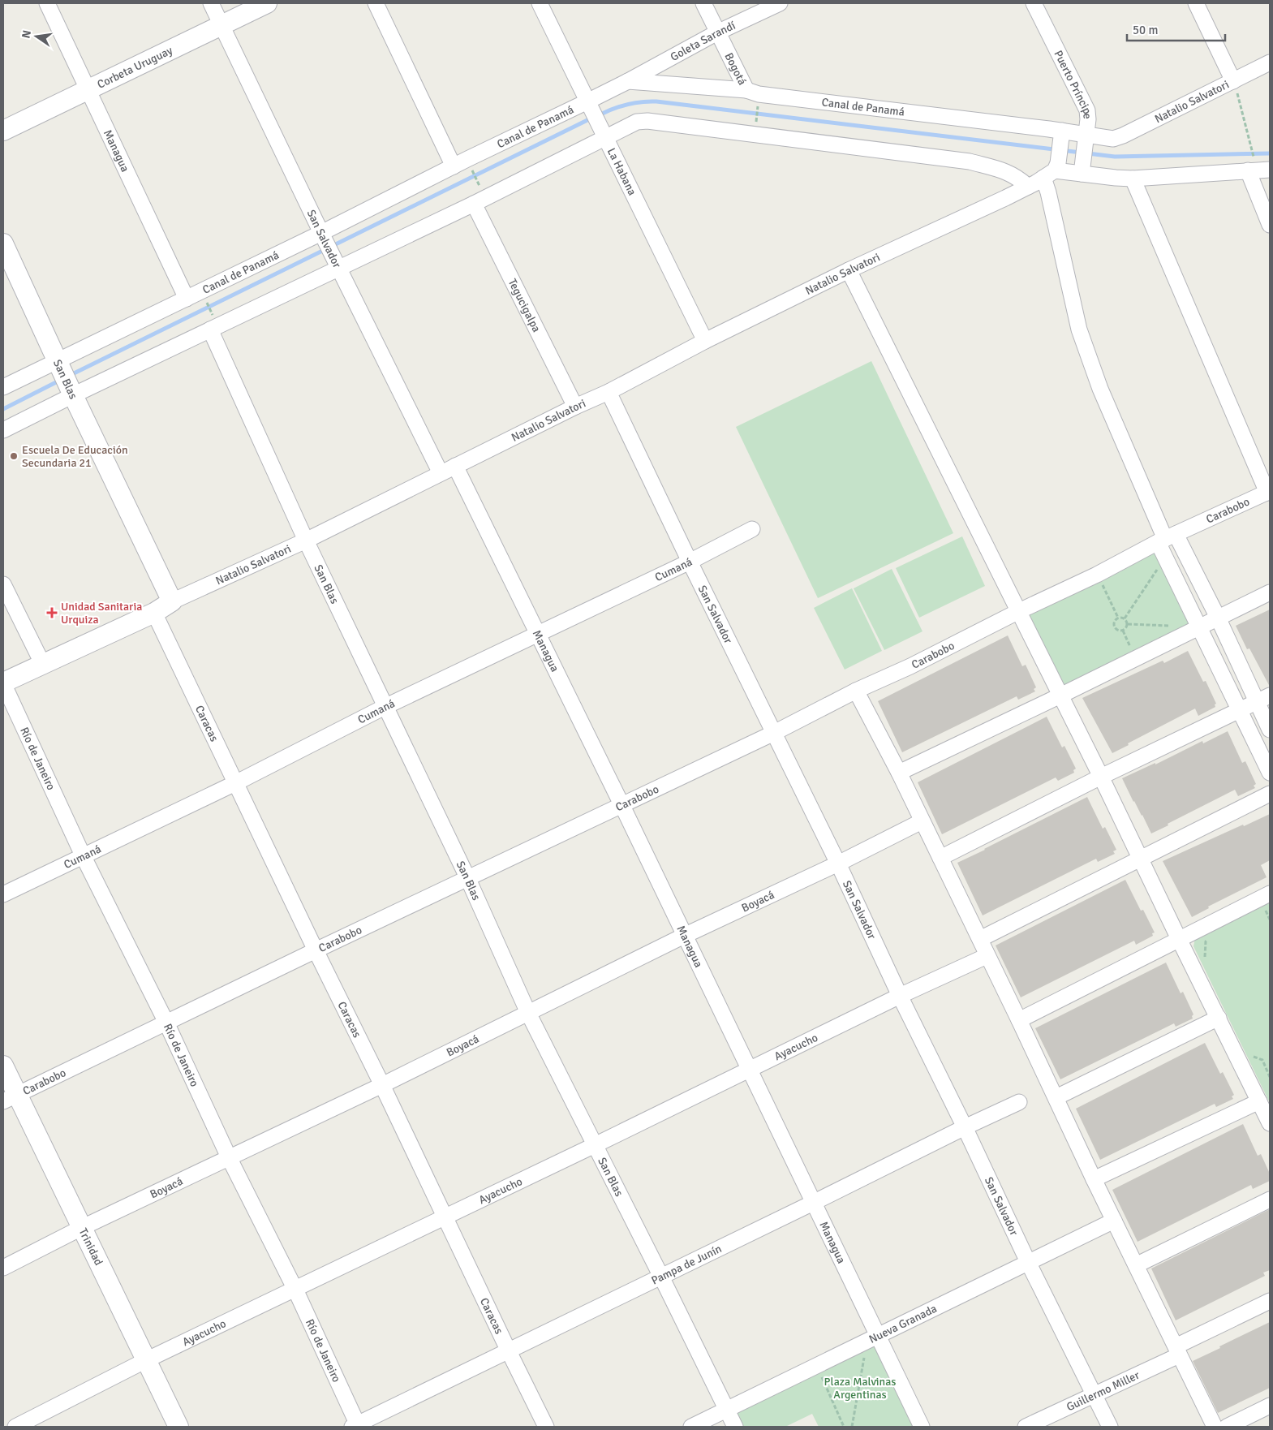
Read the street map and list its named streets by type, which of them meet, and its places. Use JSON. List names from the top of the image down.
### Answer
{
  "streets": {
    "street": [
      "Goleta Sarandí",
      "Corbeta Uruguay",
      "Bogotá",
      "Puerto Príncipe",
      "Natalio Salvatori",
      "Canal de Panamá",
      "Managua",
      "La Habana",
      "San Salvador",
      "Tegucigalpa",
      "San Blas",
      "Carabobo",
      "Cumaná",
      "Caracas",
      "Río de Janeiro",
      "Boyacá",
      "Ayacucho",
      "Trinidad",
      "Pampa de Junín",
      "Nueva Granada",
      "Guillermo Miller"
    ]
  },
  "crossings": [
    ["Goleta Sarandí", "Bogotá"],
    ["Goleta Sarandí", "Canal de Panamá"],
    ["Corbeta Uruguay", "Managua"],
    ["Corbeta Uruguay", "San Salvador"],
    ["Bogotá", "Canal de Panamá"],
    ["Puerto Príncipe", "Canal de Panamá"],
    ["Natalio Salvatori", "Canal de Panamá"],
    ["Natalio Salvatori", "Managua"],
    ["Natalio Salvatori", "La Habana"],
    ["Natalio Salvatori", "San Salvador"],
    ["Natalio Salvatori", "Tegucigalpa"],
    ["Natalio Salvatori", "San Blas"],
    ["Natalio Salvatori", "Caracas"],
    ["Natalio Salvatori", "Río de Janeiro"],
    ["Canal de Panamá", "Managua"],
    ["Canal de Panamá", "La Habana"],
    ["Canal de Panamá", "San Salvador"],
    ["Canal de Panamá", "San Blas"],
    ["Managua", "Carabobo"],
    ["Managua", "Cumaná"],
    ["Managua", "Boyacá"],
    ["Managua", "Ayacucho"],
    ["Managua", "Pampa de Junín"],
    ["Managua", "Nueva Granada"],
    ["San Salvador", "Carabobo"],
    ["San Salvador", "Cumaná"],
    ["San Salvador", "Boyacá"],
    ["San Salvador", "Ayacucho"],
    ["San Salvador", "Pampa de Junín"],
    ["San Salvador", "Nueva Granada"],
    ["San Salvador", "Guillermo Miller"],
    ["San Blas", "Carabobo"],
    ["San Blas", "Cumaná"],
    ["San Blas", "Boyacá"],
    ["San Blas", "Ayacucho"],
    ["San Blas", "Pampa de Junín"],
    ["San Blas", "Nueva Granada"],
    ["Carabobo", "Caracas"],
    ["Carabobo", "Río de Janeiro"],
    ["Carabobo", "Trinidad"],
    ["Cumaná", "Caracas"],
    ["Cumaná", "Río de Janeiro"],
    ["Caracas", "Boyacá"],
    ["Caracas", "Ayacucho"],
    ["Caracas", "Pampa de Junín"],
    ["Río de Janeiro", "Boyacá"],
    ["Río de Janeiro", "Ayacucho"],
    ["Río de Janeiro", "Pampa de Junín"],
    ["Boyacá", "Trinidad"],
    ["Ayacucho", "Trinidad"]
  ],
  "parks": ["Plaza Malvinas Argentinas"],
  "places": {
    "other": ["Escuela De Educación Secundaria 21"],
    "health": ["Unidad Sanitaria Urquiza"]
  },
  "scale_bar": "50 m",
  "north": "left"
}
